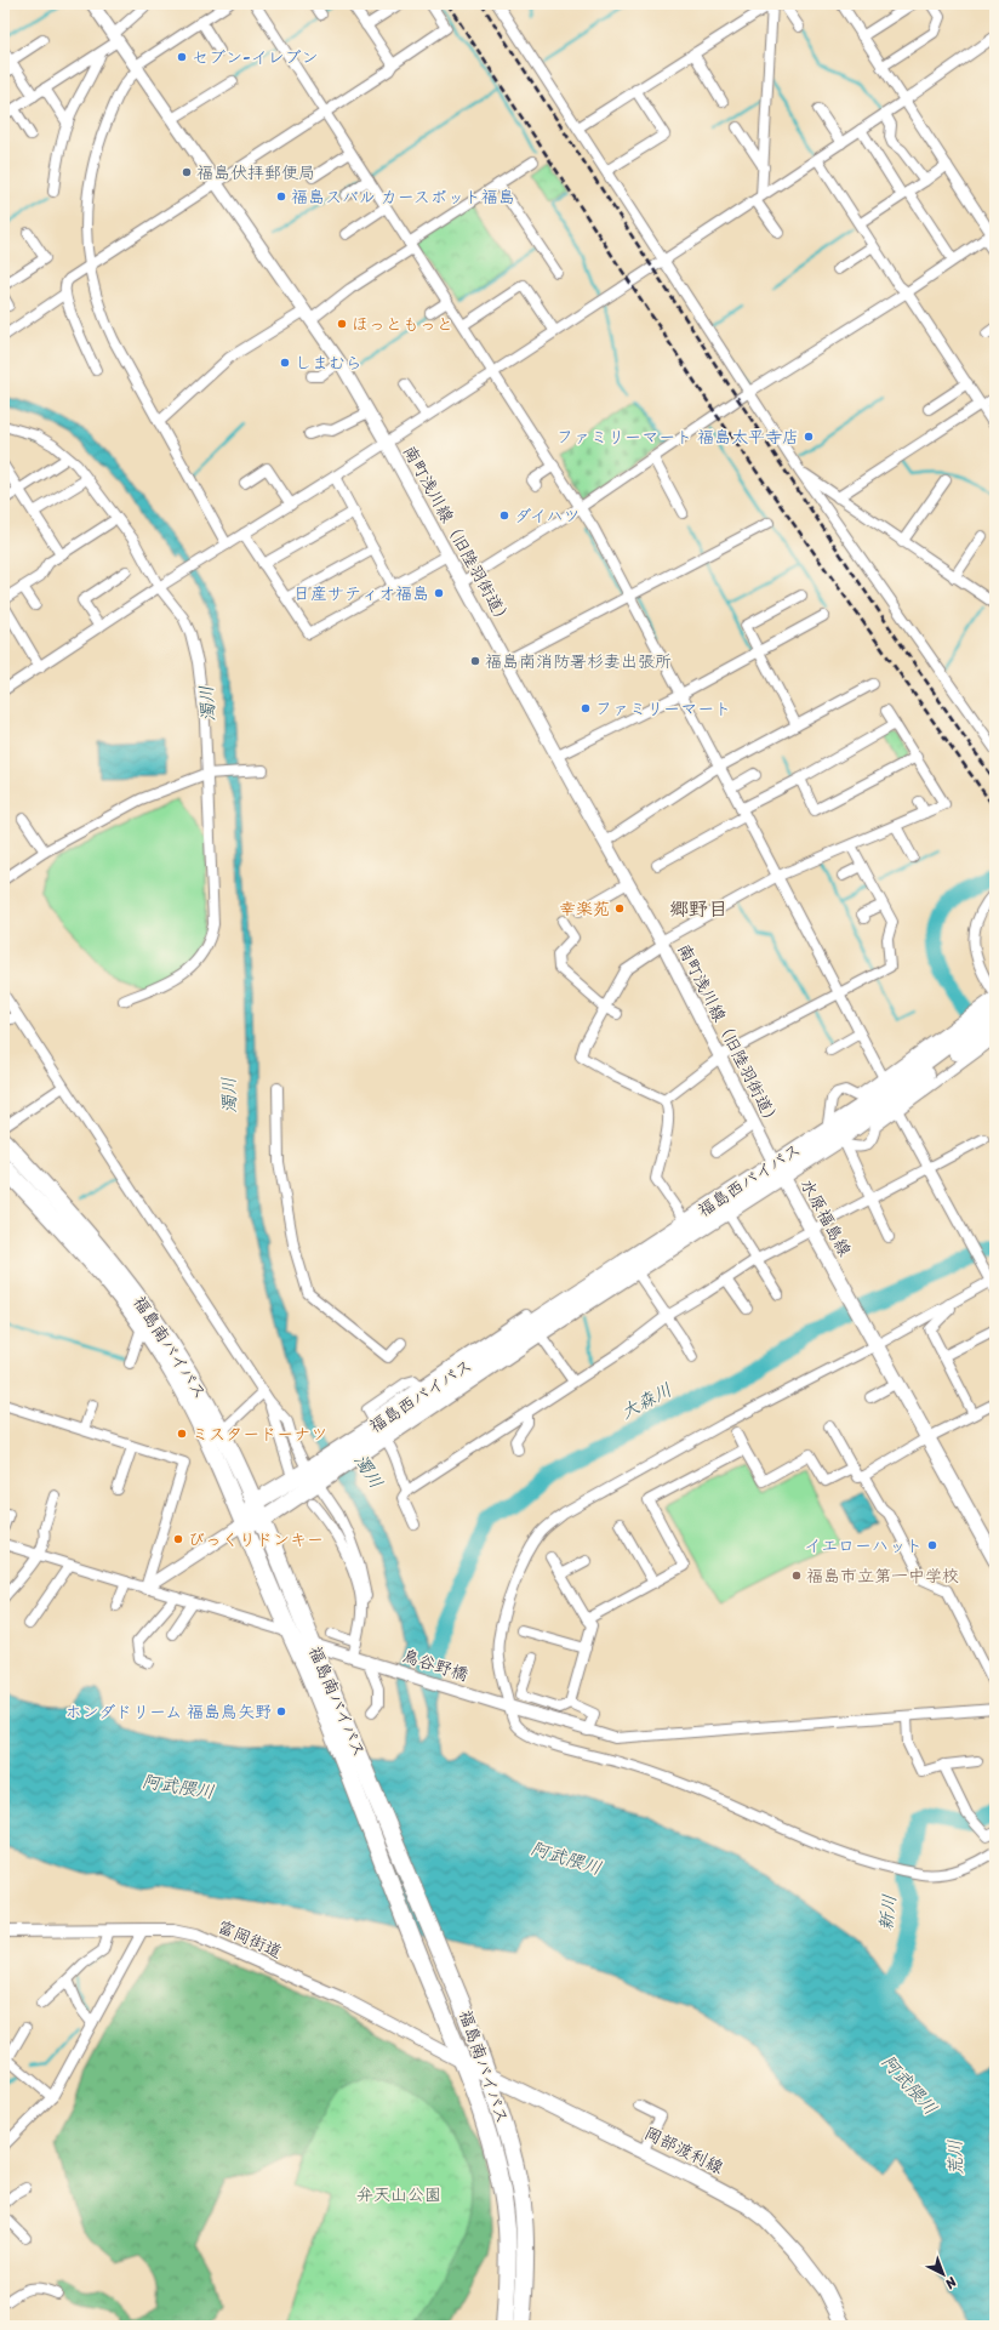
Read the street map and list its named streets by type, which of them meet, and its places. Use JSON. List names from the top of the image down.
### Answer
{
  "streets": {
    "highway": ["福島西バイパス", "福島南バイパス"],
    "main road": ["水原福島線", "岡部渡利線"],
    "street": ["南町浅川線（旧陸羽街道）", "鳥谷野橋", "富岡街道"]
  },
  "crossings": [
    ["南町浅川線（旧陸羽街道）", "福島西バイパス"],
    ["南町浅川線（旧陸羽街道）", "水原福島線"],
    ["福島西バイパス", "水原福島線"],
    ["福島西バイパス", "福島南バイパス"],
    ["福島南バイパス", "鳥谷野橋"],
    ["福島南バイパス", "富岡街道"],
    ["福島南バイパス", "岡部渡利線"],
    ["富岡街道", "岡部渡利線"]
  ],
  "districts": ["郷野目"],
  "water": [
    "濁川",
    "大森川",
    "阿武隈川",
    "新川",
    "荒川"
  ],
  "parks": ["弁天山公園"],
  "places": [
    "セブン-イレブン",
    "福島伏拝郵便局",
    "福島スバル カースポット福島",
    "ほっともっと",
    "しまむら",
    "ファミリーマート 福島太平寺店",
    "ダイハツ",
    "日産サティオ福島",
    "福島南消防署杉妻出張所",
    "ファミリーマート",
    "幸楽苑",
    "ミスタードーナツ",
    "びっくりドンキー",
    "イエローハット",
    "福島市立第一中学校",
    "ホンダドリーム 福島鳥矢野"
  ],
  "north": "bottom right"
}
